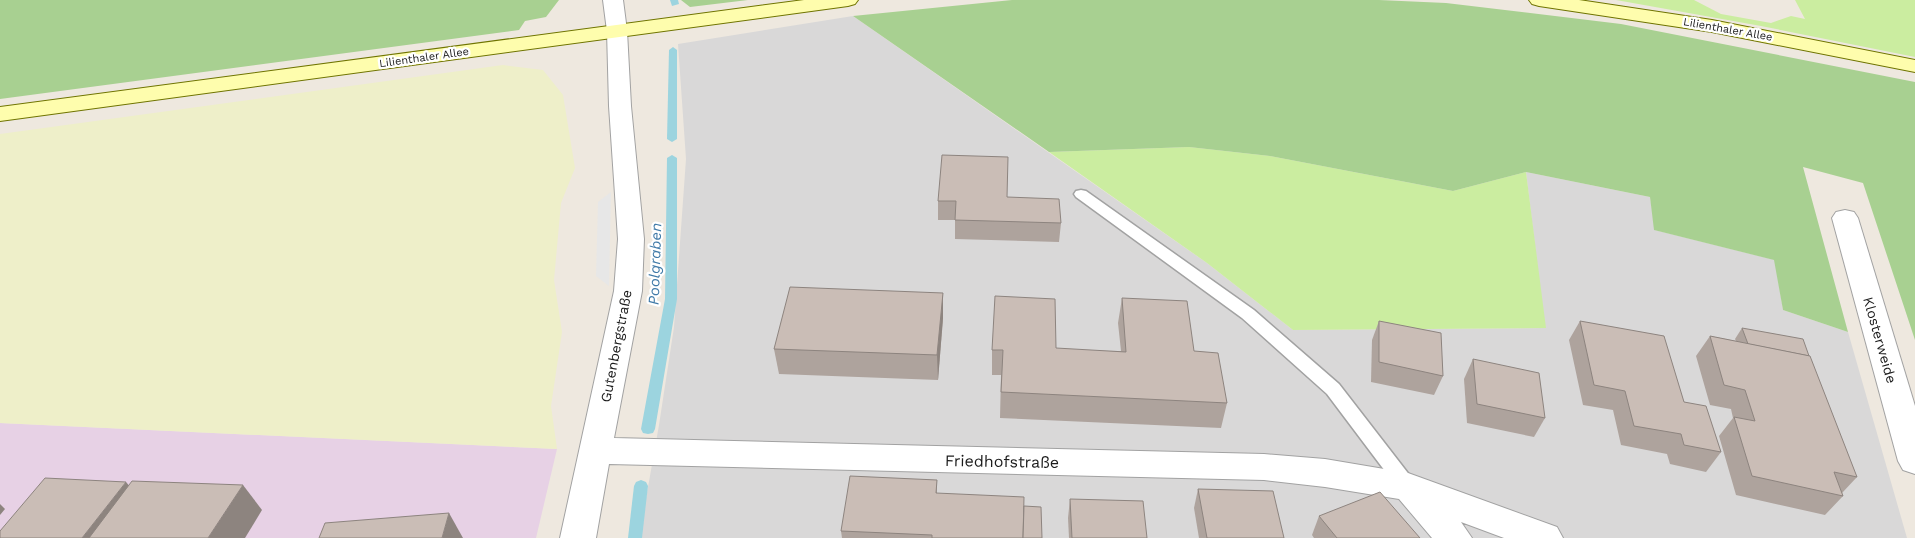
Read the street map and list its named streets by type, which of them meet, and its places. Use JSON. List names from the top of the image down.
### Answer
{
  "streets": {
    "main road": ["Lilienthaler Allee"],
    "street": ["Klosterweide", "Gutenbergstraße", "Friedhofstraße"]
  },
  "crossings": [
    ["Lilienthaler Allee", "Gutenbergstraße"],
    ["Gutenbergstraße", "Friedhofstraße"]
  ],
  "water": ["Poolgraben"]
}
